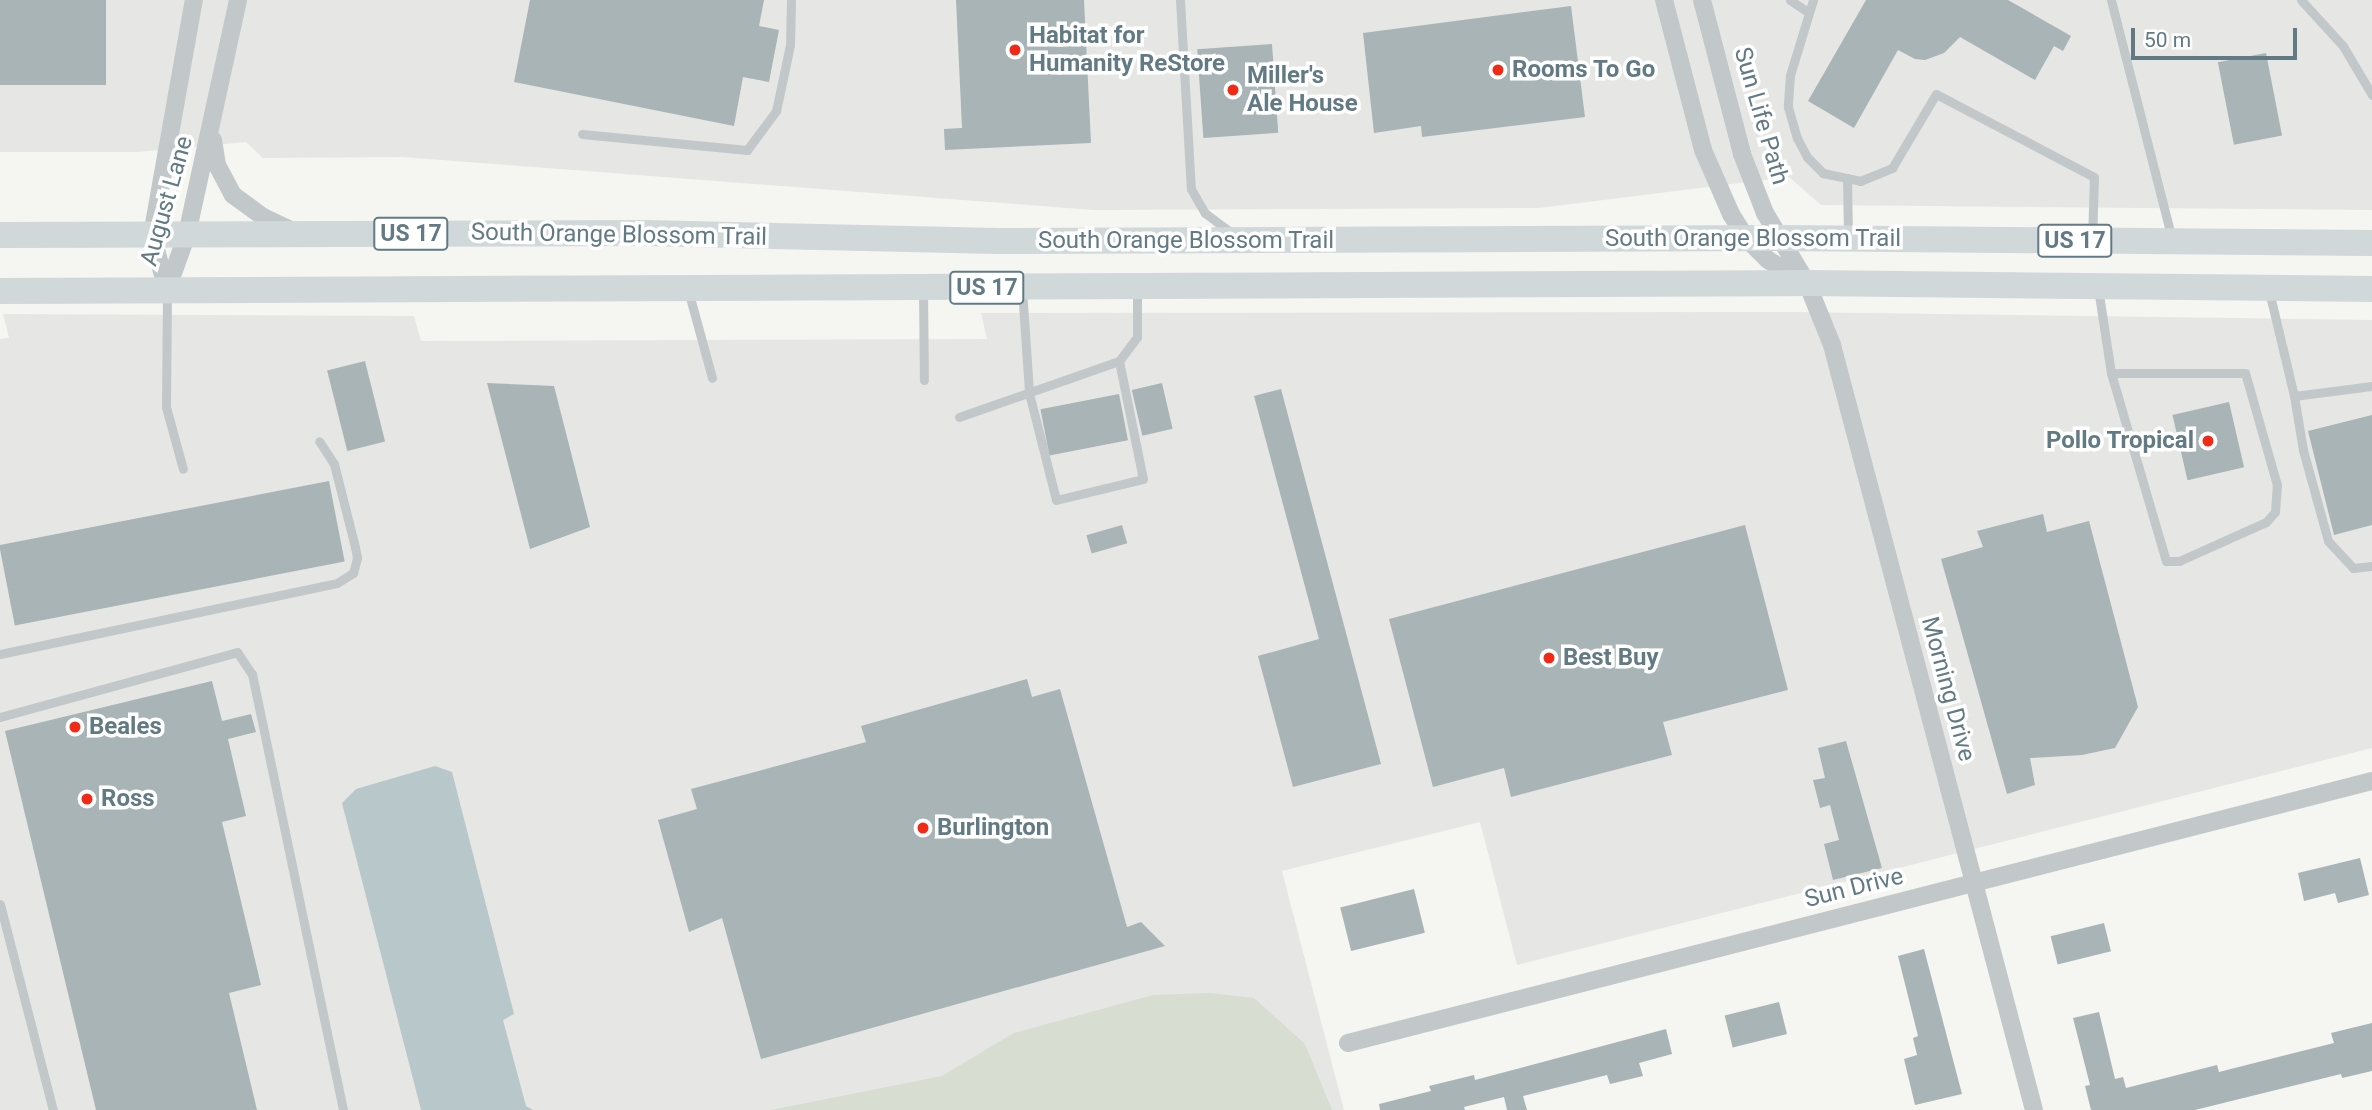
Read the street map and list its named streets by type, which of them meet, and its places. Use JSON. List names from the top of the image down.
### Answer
{
  "streets": {
    "main road": ["US 17", "South Orange Blossom Trail"],
    "street": [
      "Sun Life Path",
      "August Lane",
      "Morning Drive",
      "Sun Drive"
    ]
  },
  "crossings": [
    ["Sun Life Path", "South Orange Blossom Trail"],
    ["Sun Life Path", "Morning Drive"],
    ["August Lane", "South Orange Blossom Trail"],
    ["South Orange Blossom Trail", "Morning Drive"],
    ["Morning Drive", "Sun Drive"]
  ],
  "places": [
    "Habitat for Humanity ReStore",
    "Rooms To Go",
    "Miller's Ale House",
    "Pollo Tropical",
    "Best Buy",
    "Beales",
    "Ross",
    "Burlington"
  ],
  "scale_bar": "50 m"
}
